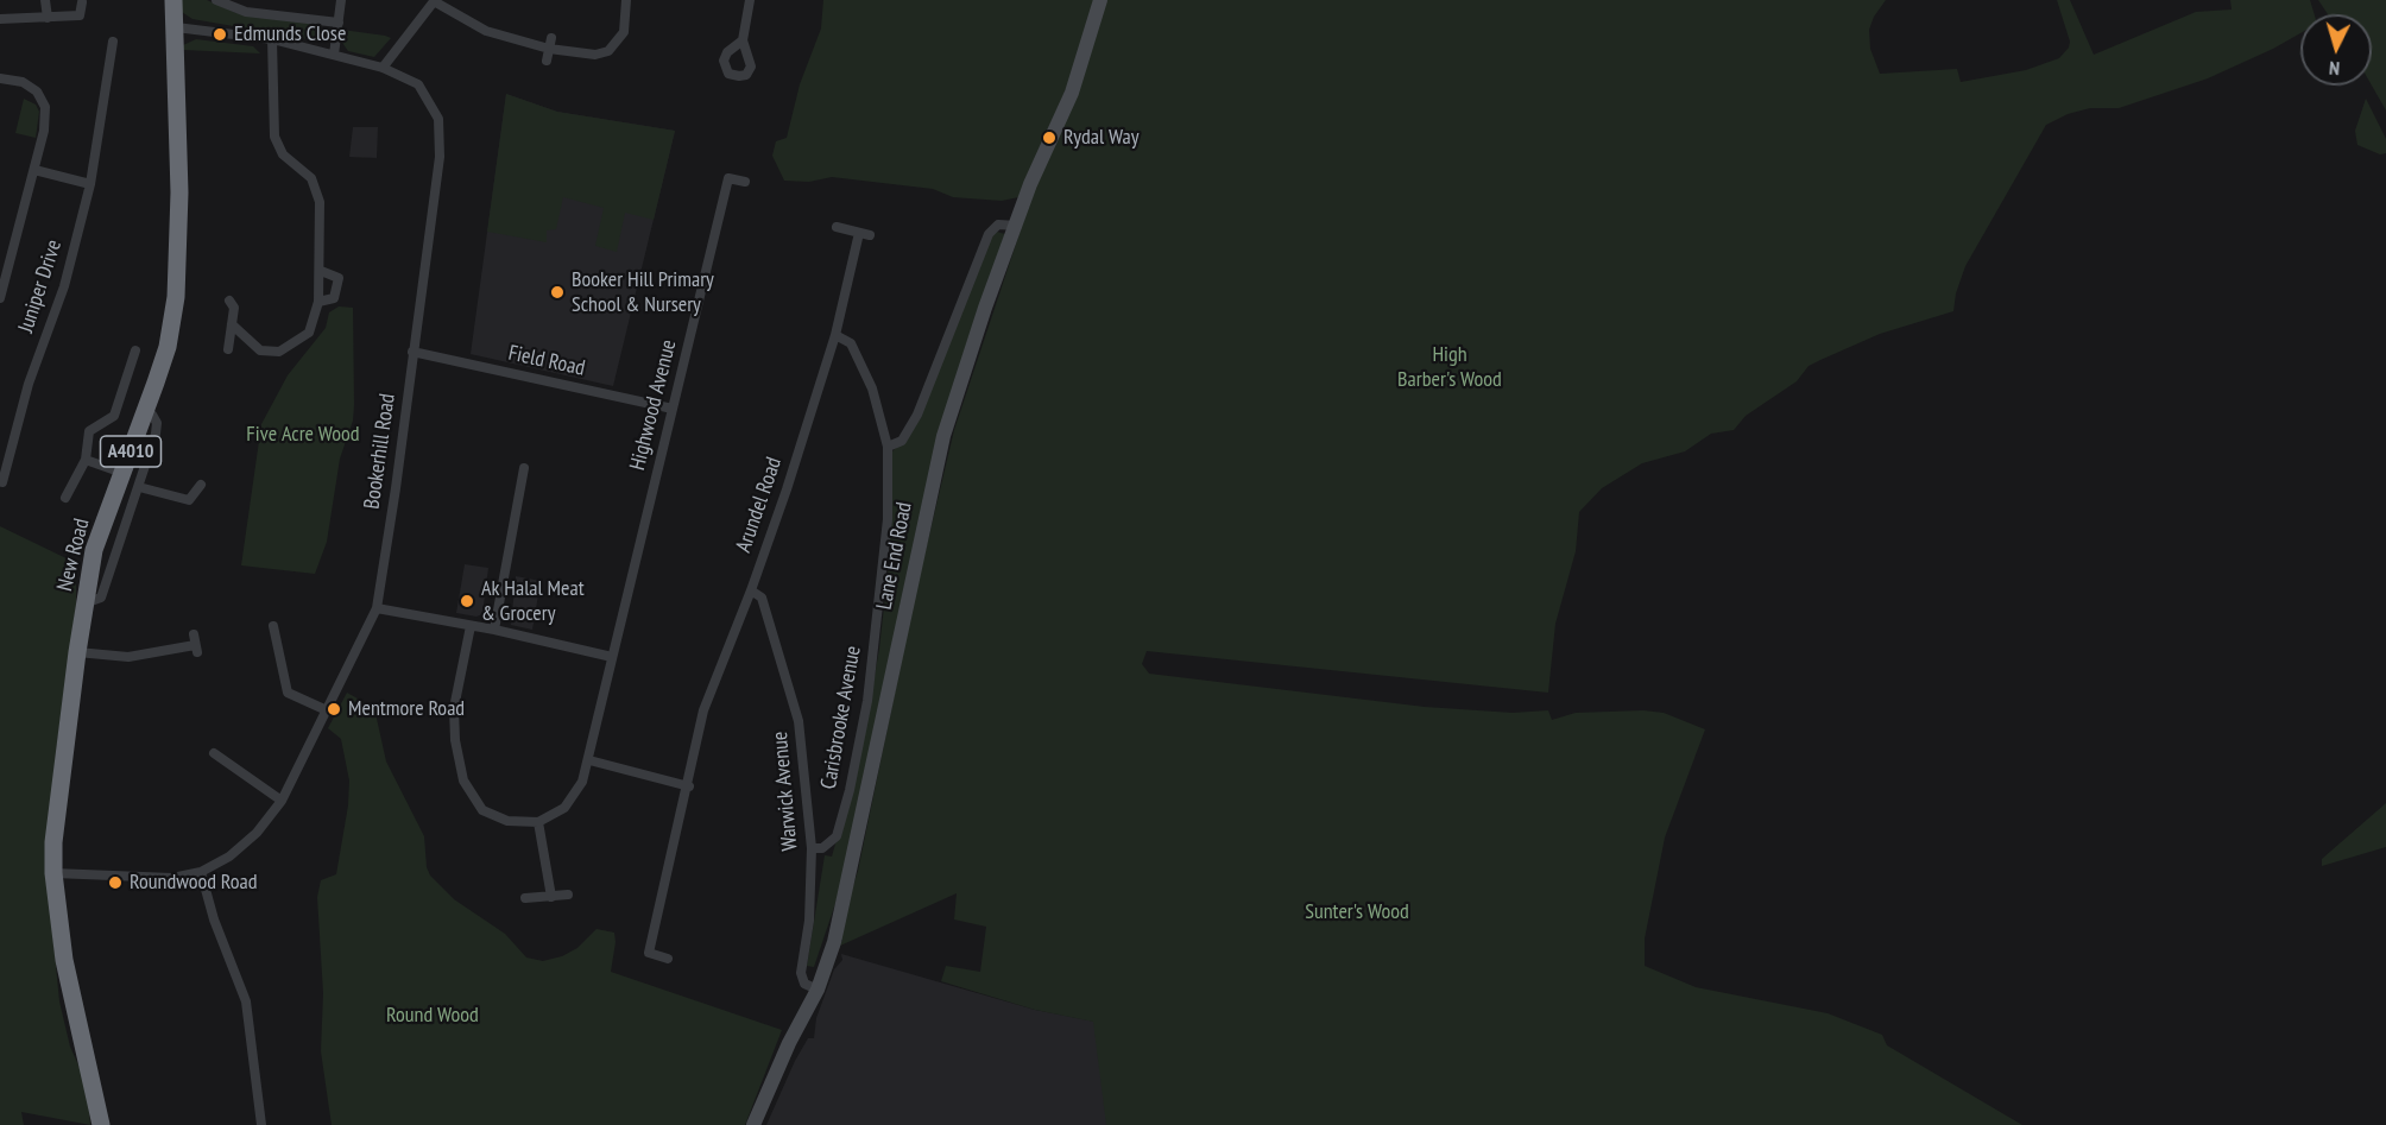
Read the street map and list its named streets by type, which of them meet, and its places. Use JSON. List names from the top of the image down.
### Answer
{
  "streets": {
    "highway": ["A4010", "New Road"],
    "street": [
      "Juniper Drive",
      "Field Road",
      "Highwood Avenue",
      "Bookerhill Road",
      "Arundel Road",
      "Lane End Road",
      "Carisbrooke Avenue",
      "Warwick Avenue"
    ]
  },
  "crossings": [
    ["Field Road", "Highwood Avenue"],
    ["Field Road", "Bookerhill Road"],
    ["Bookerhill Road", "New Road"],
    ["Arundel Road", "Carisbrooke Avenue"],
    ["Arundel Road", "Warwick Avenue"],
    ["Lane End Road", "Warwick Avenue"],
    ["Carisbrooke Avenue", "Warwick Avenue"]
  ],
  "parks": [
    "High Barber's Wood",
    "Five Acre Wood",
    "Sunter's Wood",
    "Round Wood"
  ],
  "places": [
    "Edmunds Close",
    "Rydal Way",
    "Booker Hill Primary School & Nursery",
    "Ak Halal Meat & Grocery",
    "Mentmore Road",
    "Roundwood Road"
  ],
  "north": "bottom"
}
